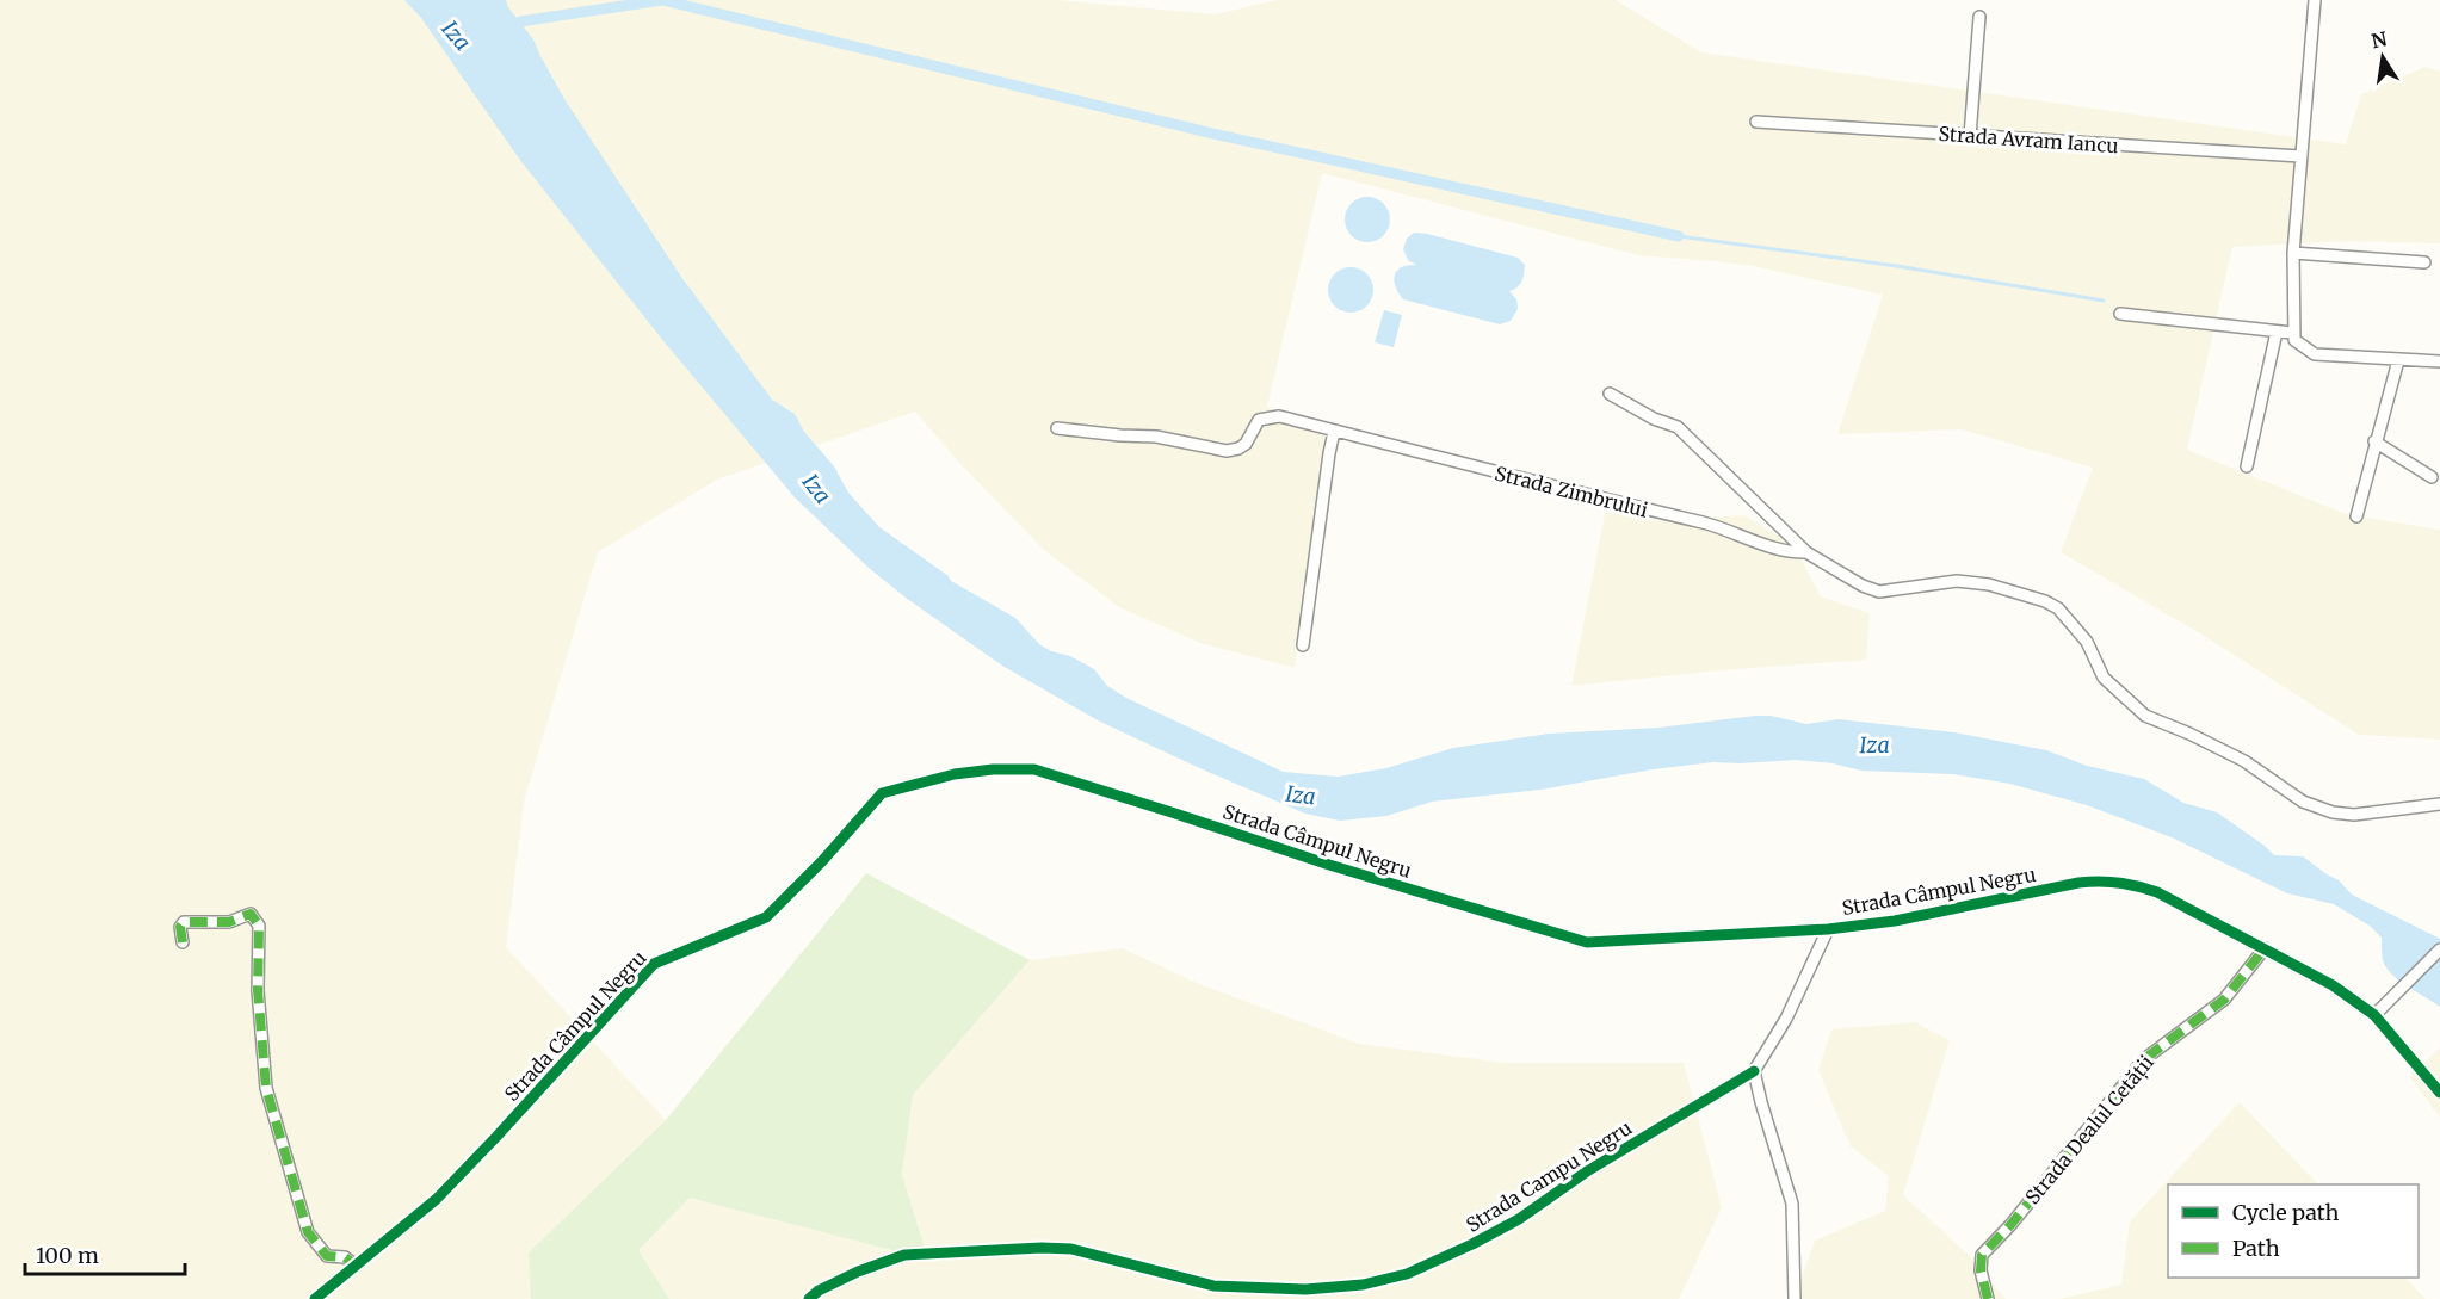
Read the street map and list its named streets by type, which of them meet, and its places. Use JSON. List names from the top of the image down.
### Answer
{
  "streets": {
    "street": [
      "Strada Avram Iancu",
      "Strada Zimbrului",
      "Strada Câmpul Negru",
      "Strada Dealul Cetății",
      "Strada Campu Negru"
    ]
  },
  "crossings": [
    ["Strada Câmpul Negru", "Strada Dealul Cetății"],
    ["Strada Câmpul Negru", "Strada Campu Negru"]
  ],
  "water": ["Iza"],
  "legend": ["Cycle path", "Path"],
  "scale_bar": "100 m",
  "north": "top"
}
